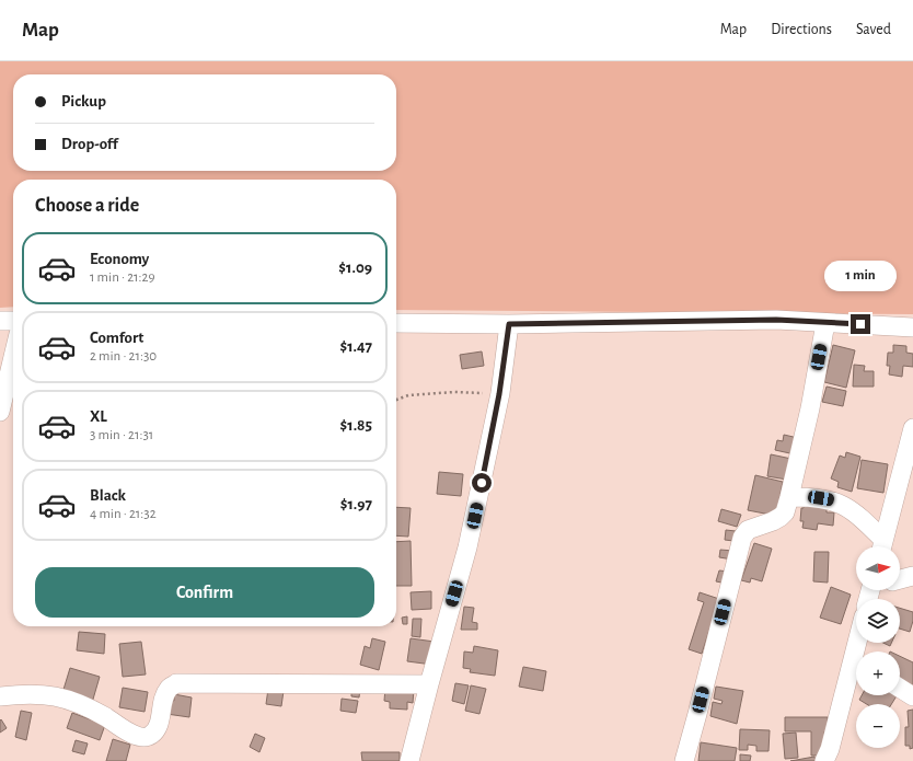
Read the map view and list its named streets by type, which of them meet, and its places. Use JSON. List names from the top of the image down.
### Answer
{
  "north": "right",
  "page": {
    "header": "Map",
    "nav": ["Map", "Directions", "Saved"],
    "banner": ["Pickup", "Drop-off"],
    "heading": "Choose a ride",
    "list": [
      {
        "name": "Economy",
        "note": "1 min · 21:29",
        "value": "$1.09"
      },
      {
        "name": "Comfort",
        "note": "2 min · 21:30",
        "value": "$1.47"
      },
      {
        "name": "XL",
        "note": "3 min · 21:31",
        "value": "$1.85"
      },
      {
        "name": "Black",
        "note": "4 min · 21:32",
        "value": "$1.97"
      }
    ],
    "bubble": "1 min",
    "map_buttons": ["+", "−"],
    "buttons": "Confirm"
  }
}
